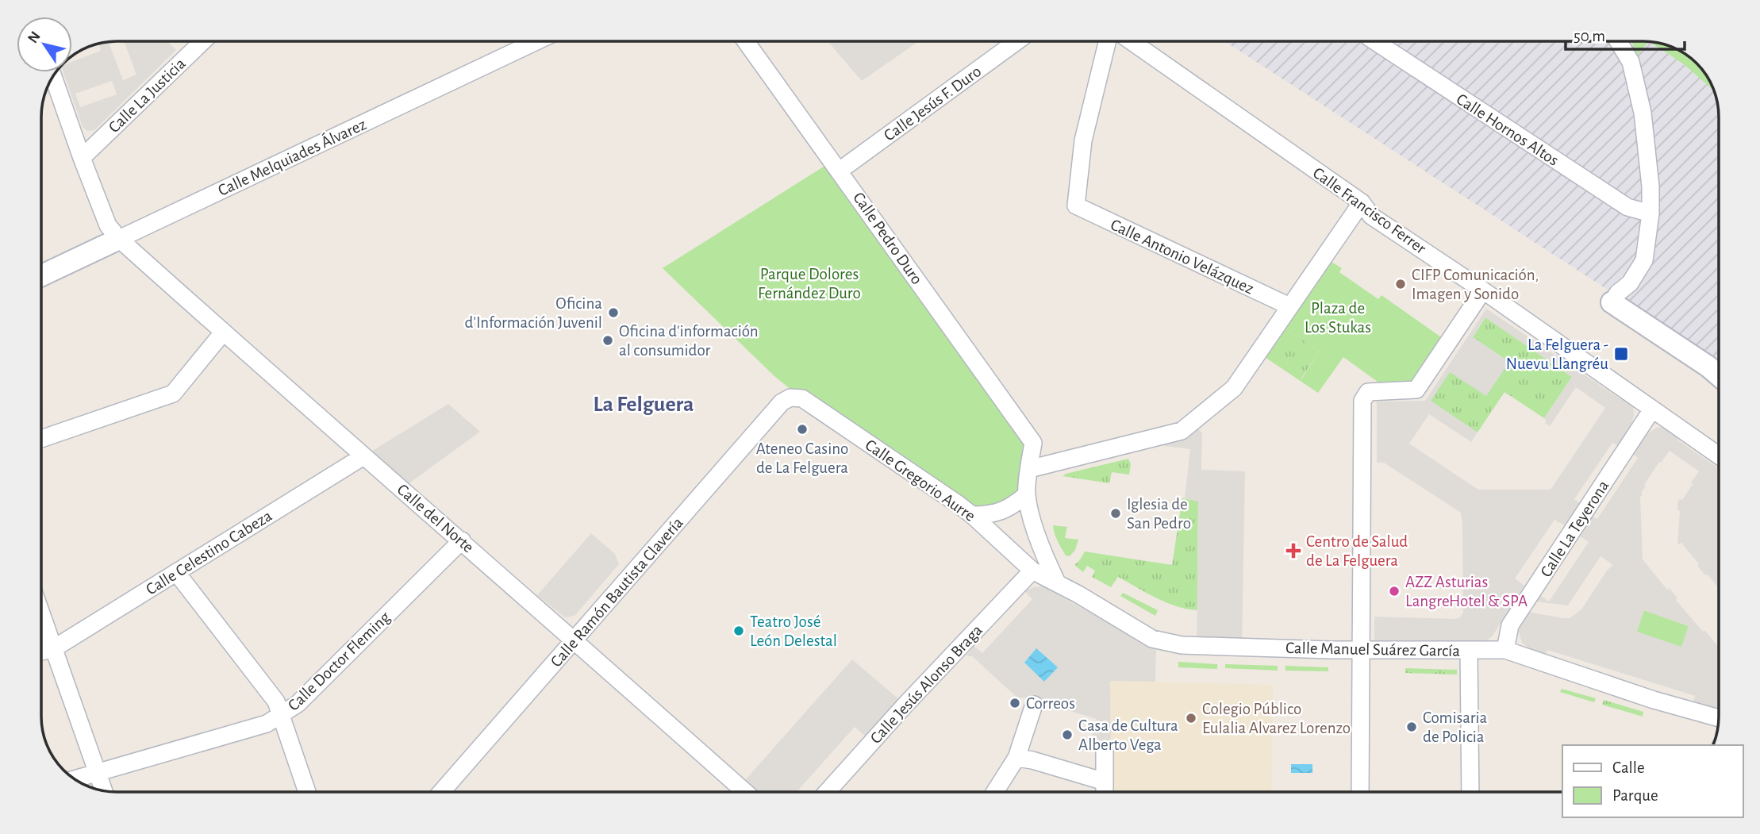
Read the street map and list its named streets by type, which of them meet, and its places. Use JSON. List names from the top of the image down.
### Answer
{
  "streets": {
    "street": [
      "Calle La Justicia",
      "Calle Jesús F. Duro",
      "Calle Hornos Altos",
      "Calle Melquiades Álvarez",
      "Calle Francisco Ferrer",
      "Calle Pedro Duro",
      "Calle Antonio Velázquez",
      "Calle Gregorio Aurre",
      "Calle del Norte",
      "Calle La Teyerona",
      "Calle Celestino Cabeza",
      "Calle Ramón Bautista Clavería",
      "Calle Manuel Suárez García",
      "Calle Doctor Fleming",
      "Calle Jesús Alonso Braga"
    ]
  },
  "crossings": [
    ["Calle La Justicia", "Calle del Norte"],
    ["Calle Jesús F. Duro", "Calle Pedro Duro"],
    ["Calle Melquiades Álvarez", "Calle del Norte"],
    ["Calle Francisco Ferrer", "Calle La Teyerona"],
    ["Calle Gregorio Aurre", "Calle Ramón Bautista Clavería"],
    ["Calle Gregorio Aurre", "Calle Manuel Suárez García"],
    ["Calle Gregorio Aurre", "Calle Jesús Alonso Braga"],
    ["Calle del Norte", "Calle Celestino Cabeza"],
    ["Calle del Norte", "Calle Ramón Bautista Clavería"],
    ["Calle del Norte", "Calle Doctor Fleming"],
    ["Calle La Teyerona", "Calle Manuel Suárez García"],
    ["Calle Manuel Suárez García", "Calle Jesús Alonso Braga"]
  ],
  "districts": ["La Felguera"],
  "parks": ["Parque Dolores Fernández Duro", "Plaza de Los Stukas"],
  "places": {
    "other": [
      "CIFP Comunicación, Imagen y Sonido",
      "Oficina d'Información Juvenil",
      "Oficina d'información al consumidor",
      "Ateneo Casino de La Felguera",
      "Iglesia de San Pedro",
      "AZZ Asturias LangreHotel & SPA",
      "Teatro José León Delestal",
      "Correos",
      "Colegio Público Eulalia Alvarez Lorenzo",
      "Comisaria de Policia",
      "Casa de Cultura Alberto Vega"
    ],
    "transit": ["La Felguera - Nuevu Llangréu"],
    "health": ["Centro de Salud de La Felguera"]
  },
  "legend": ["Calle", "Parque"],
  "scale_bar": "50 m",
  "north": "top left"
}
